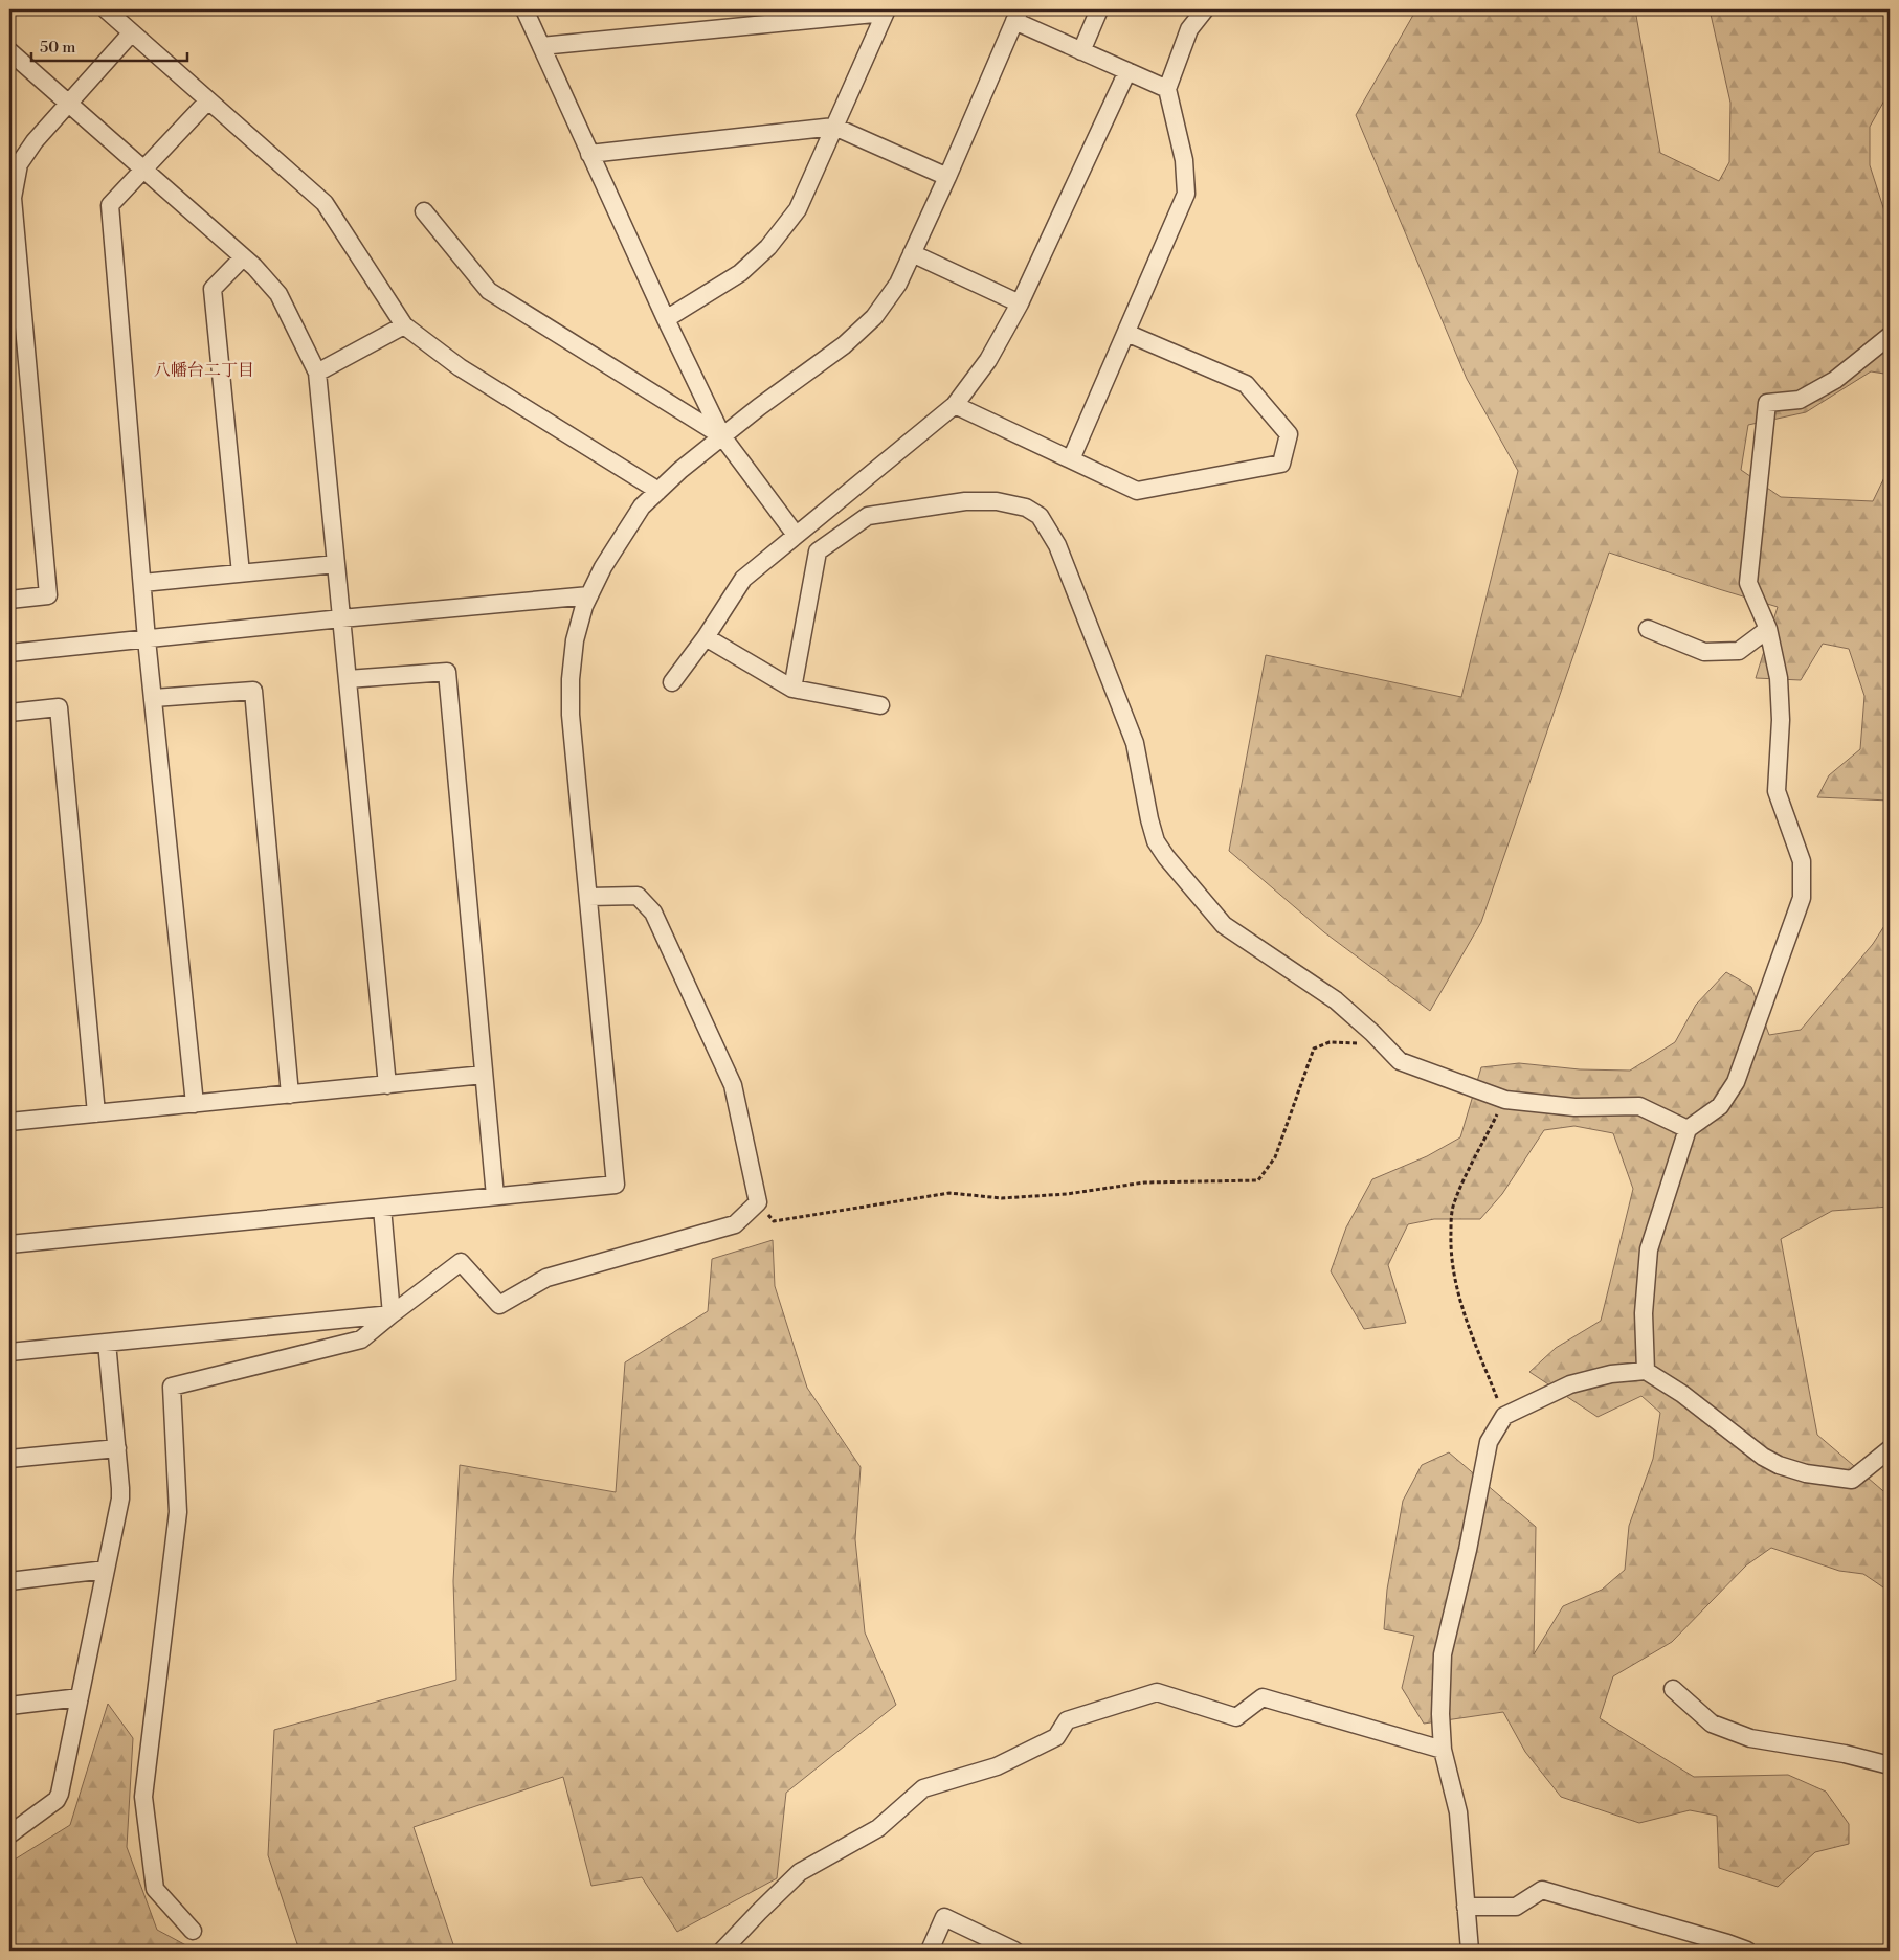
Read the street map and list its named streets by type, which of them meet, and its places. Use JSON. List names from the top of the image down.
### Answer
{
  "districts": ["八幡台二丁目"],
  "scale_bar": "50 m"
}
